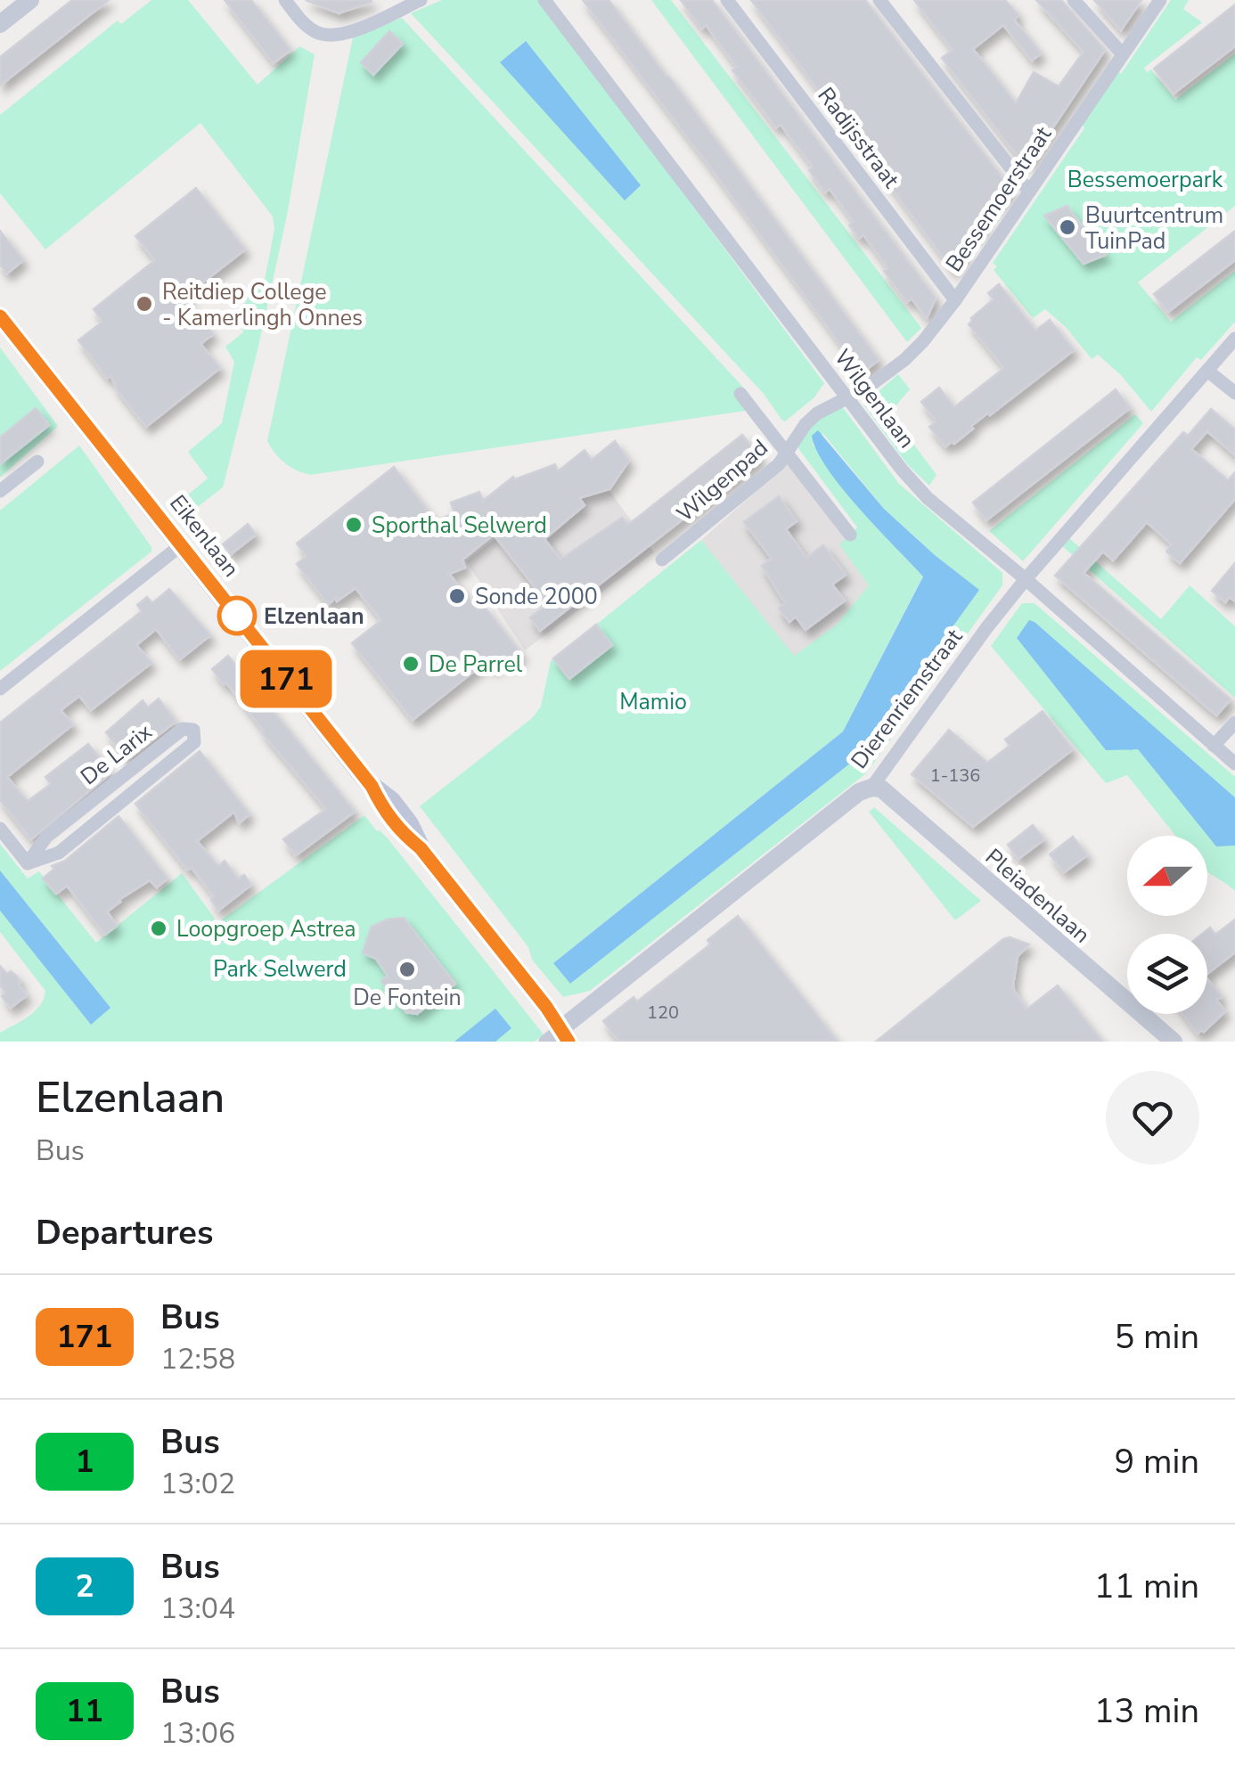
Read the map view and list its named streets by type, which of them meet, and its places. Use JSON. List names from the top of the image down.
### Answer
{
  "streets": {
    "main road": ["Eikenlaan"],
    "street": [
      "Radijsstraat",
      "Bessemoerstraat",
      "Wilgenlaan",
      "Wilgenpad",
      "Dierenriemstraat",
      "De Larix",
      "Pleiadenlaan"
    ]
  },
  "crossings": [
    ["Radijsstraat", "Bessemoerstraat"],
    ["Bessemoerstraat", "Wilgenlaan"],
    ["Bessemoerstraat", "Wilgenpad"],
    ["Wilgenlaan", "Wilgenpad"],
    ["Wilgenlaan", "Dierenriemstraat"],
    ["Eikenlaan", "Dierenriemstraat"],
    ["Dierenriemstraat", "Pleiadenlaan"]
  ],
  "parks": ["Bessemoerpark", "Mamio", "Park Selwerd"],
  "places": [
    "Buurtcentrum TuinPad",
    "Reitdiep College - Kamerlingh Onnes",
    "Sporthal Selwerd",
    "Sonde 2000",
    "Elzenlaan",
    "De Parrel",
    "Loopgroep Astrea",
    "De Fontein"
  ],
  "lines": ["bus line 171"],
  "house_numbers": ["1-136", "120"],
  "north": "left",
  "page": {
    "on_map": "171",
    "heading": [
      ["Elzenlaan", "Bus"],
      "Departures"
    ],
    "list": [
      {
        "mark": "171",
        "name": "Bus",
        "note": "12:58",
        "value": "5 min"
      },
      {
        "mark": "1",
        "name": "Bus",
        "note": "13:02",
        "value": "9 min"
      },
      {
        "mark": "2",
        "name": "Bus",
        "note": "13:04",
        "value": "11 min"
      },
      {
        "mark": "11",
        "name": "Bus",
        "note": "13:06",
        "value": "13 min"
      }
    ]
  }
}
